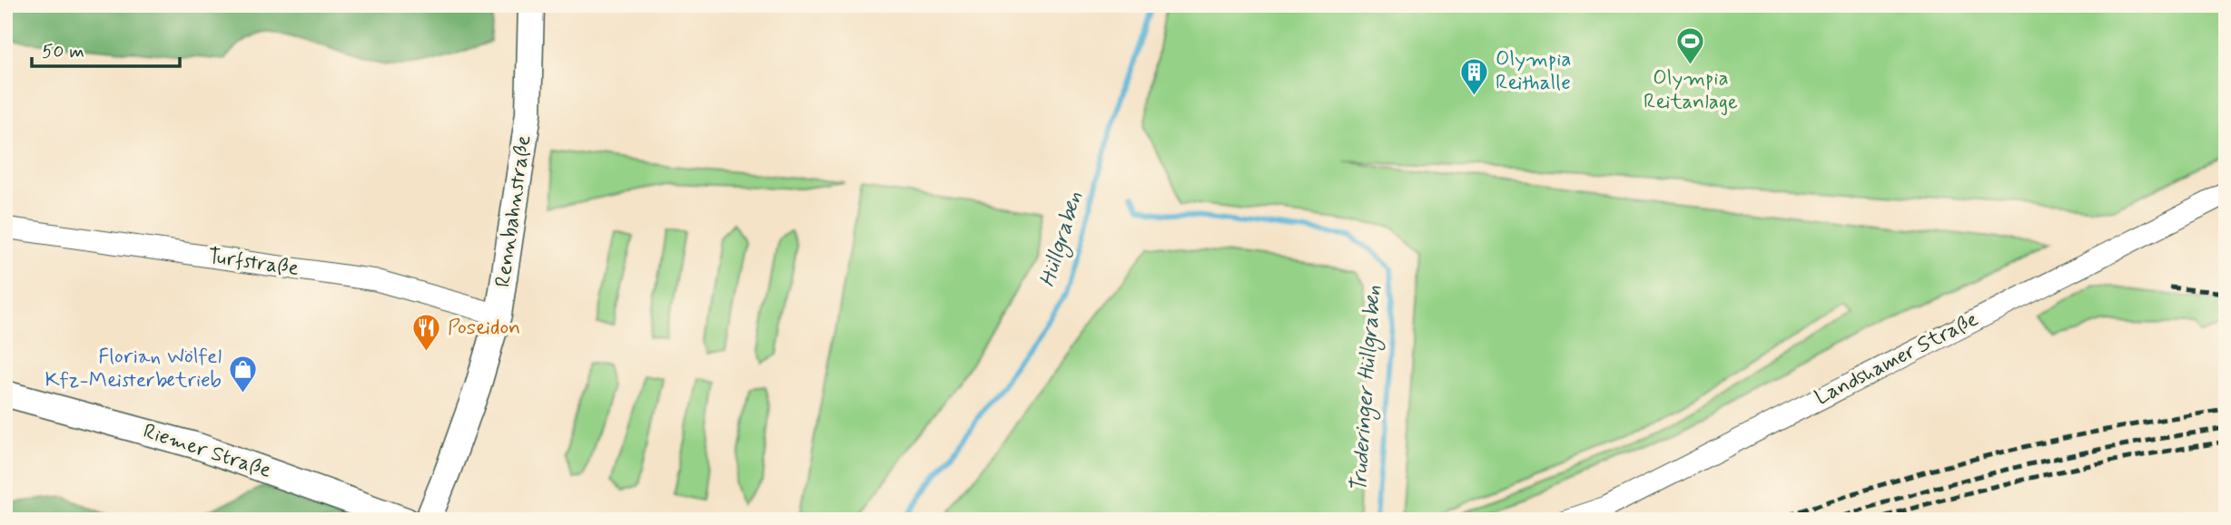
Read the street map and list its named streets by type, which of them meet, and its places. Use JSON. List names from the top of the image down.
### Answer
{
  "streets": {
    "street": [
      "Rennbahnstraße",
      "Turfstraße",
      "Landshamer Straße",
      "Riemer Straße"
    ]
  },
  "crossings": [
    ["Rennbahnstraße", "Turfstraße"]
  ],
  "water": ["Hüllgraben", "Truderinger Hüllgraben"],
  "places": {
    "sports": ["Olympia Reitanlage"],
    "building": ["Olympia Reithalle"],
    "restaurant": ["Poseidon"],
    "shop": ["Florian Wölfel Kfz-Meisterbetrieb"]
  },
  "scale_bar": "50 m"
}
